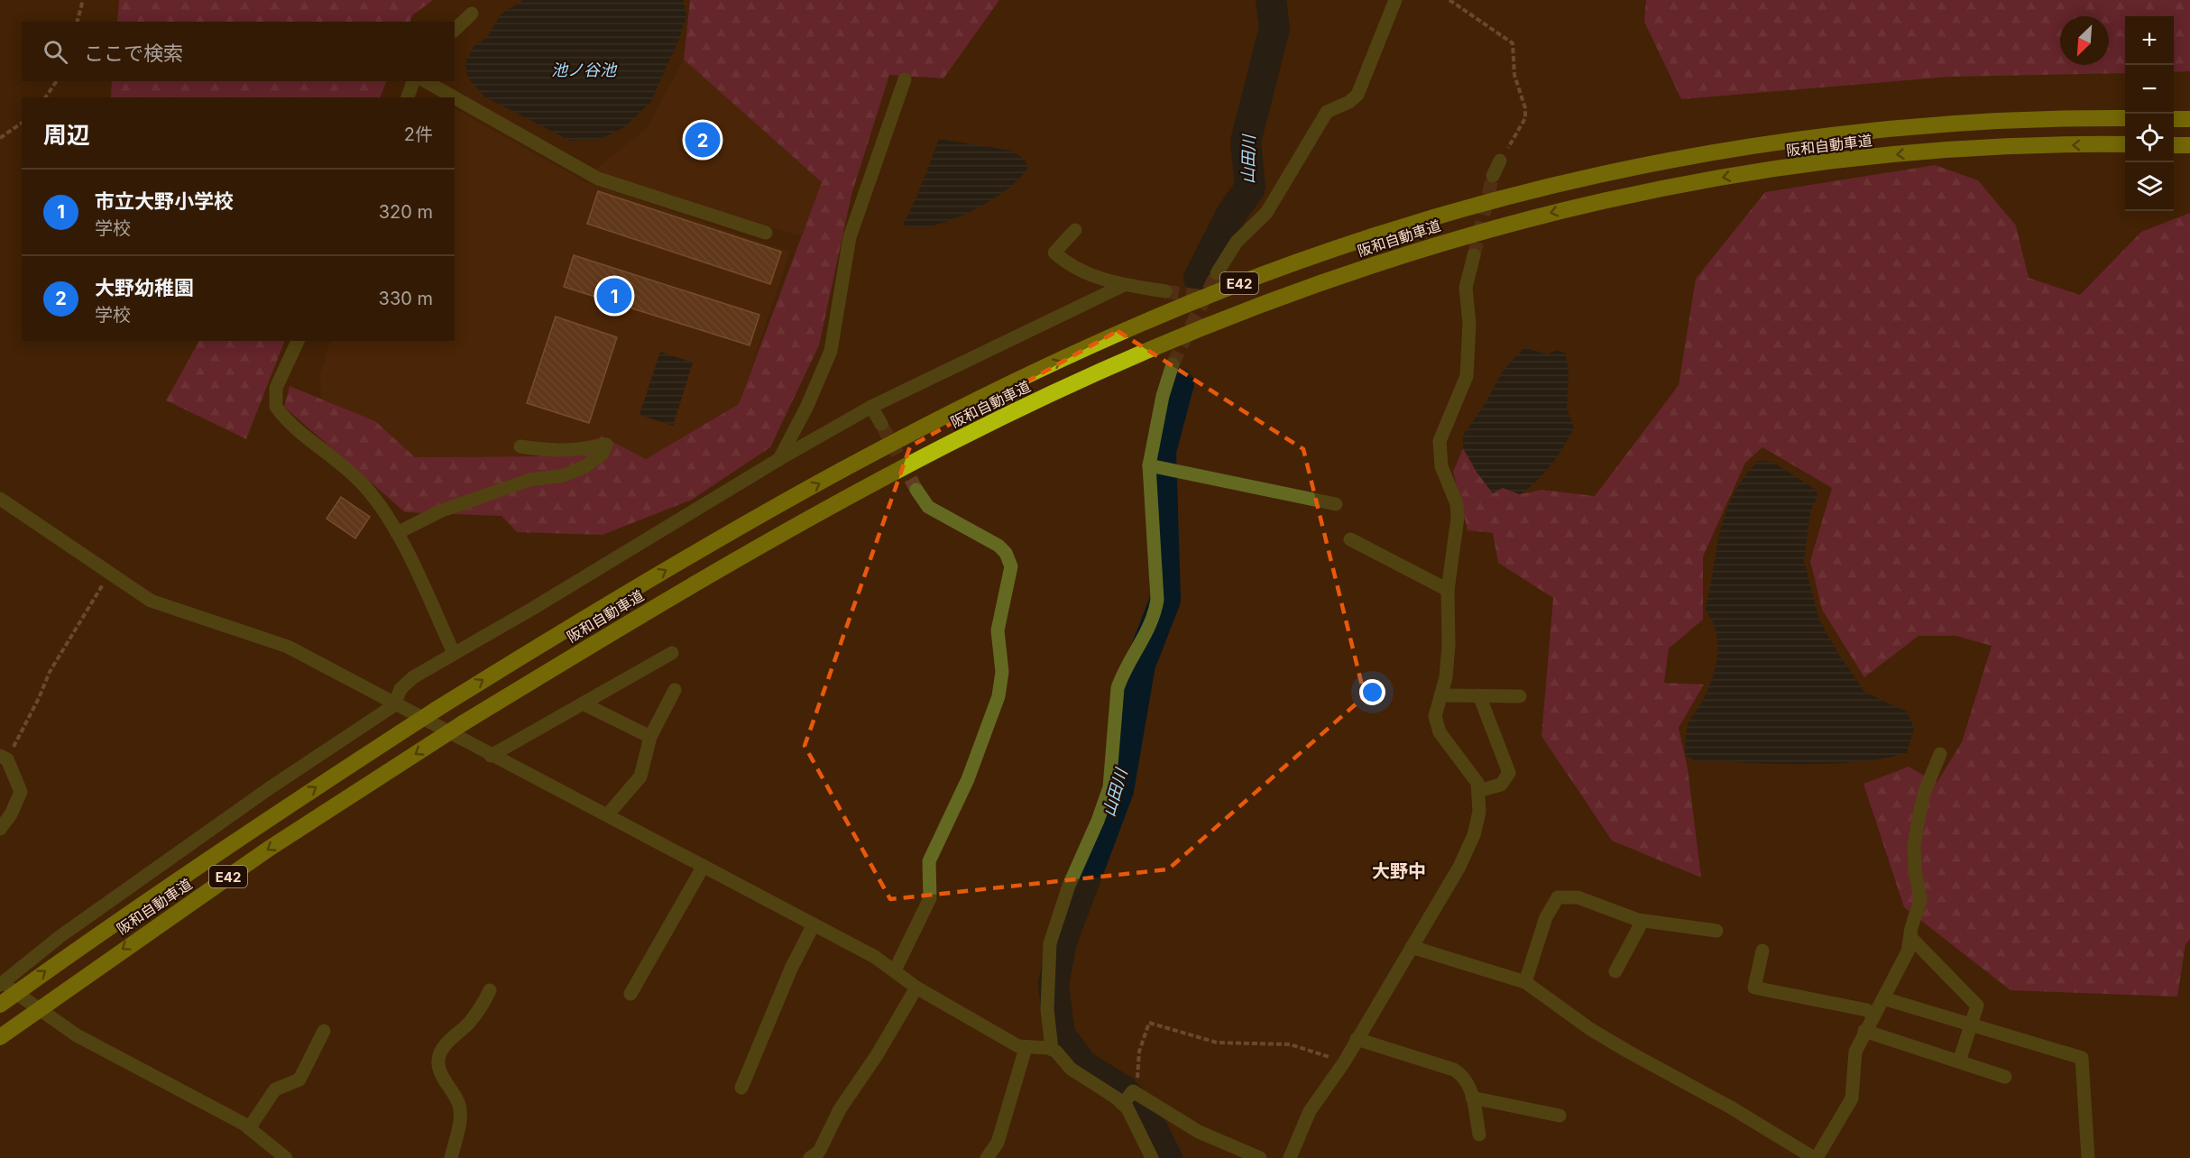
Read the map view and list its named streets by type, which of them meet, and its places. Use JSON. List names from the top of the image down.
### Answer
{
  "streets": {
    "highway": ["阪和自動車道", "E42"]
  },
  "districts": ["大野中"],
  "water": ["池ノ谷池", "山田川"],
  "north": "bottom left",
  "page": {
    "map_buttons": ["+", "−"],
    "search": "ここで検索",
    "heading": ["周辺", "2件"],
    "pins": ["2", "1"],
    "list": [
      {
        "mark": "1",
        "name": "市立大野小学校",
        "note": "学校",
        "value": "320 m"
      },
      {
        "mark": "2",
        "name": "大野幼稚園",
        "note": "学校",
        "value": "330 m"
      }
    ]
  }
}
